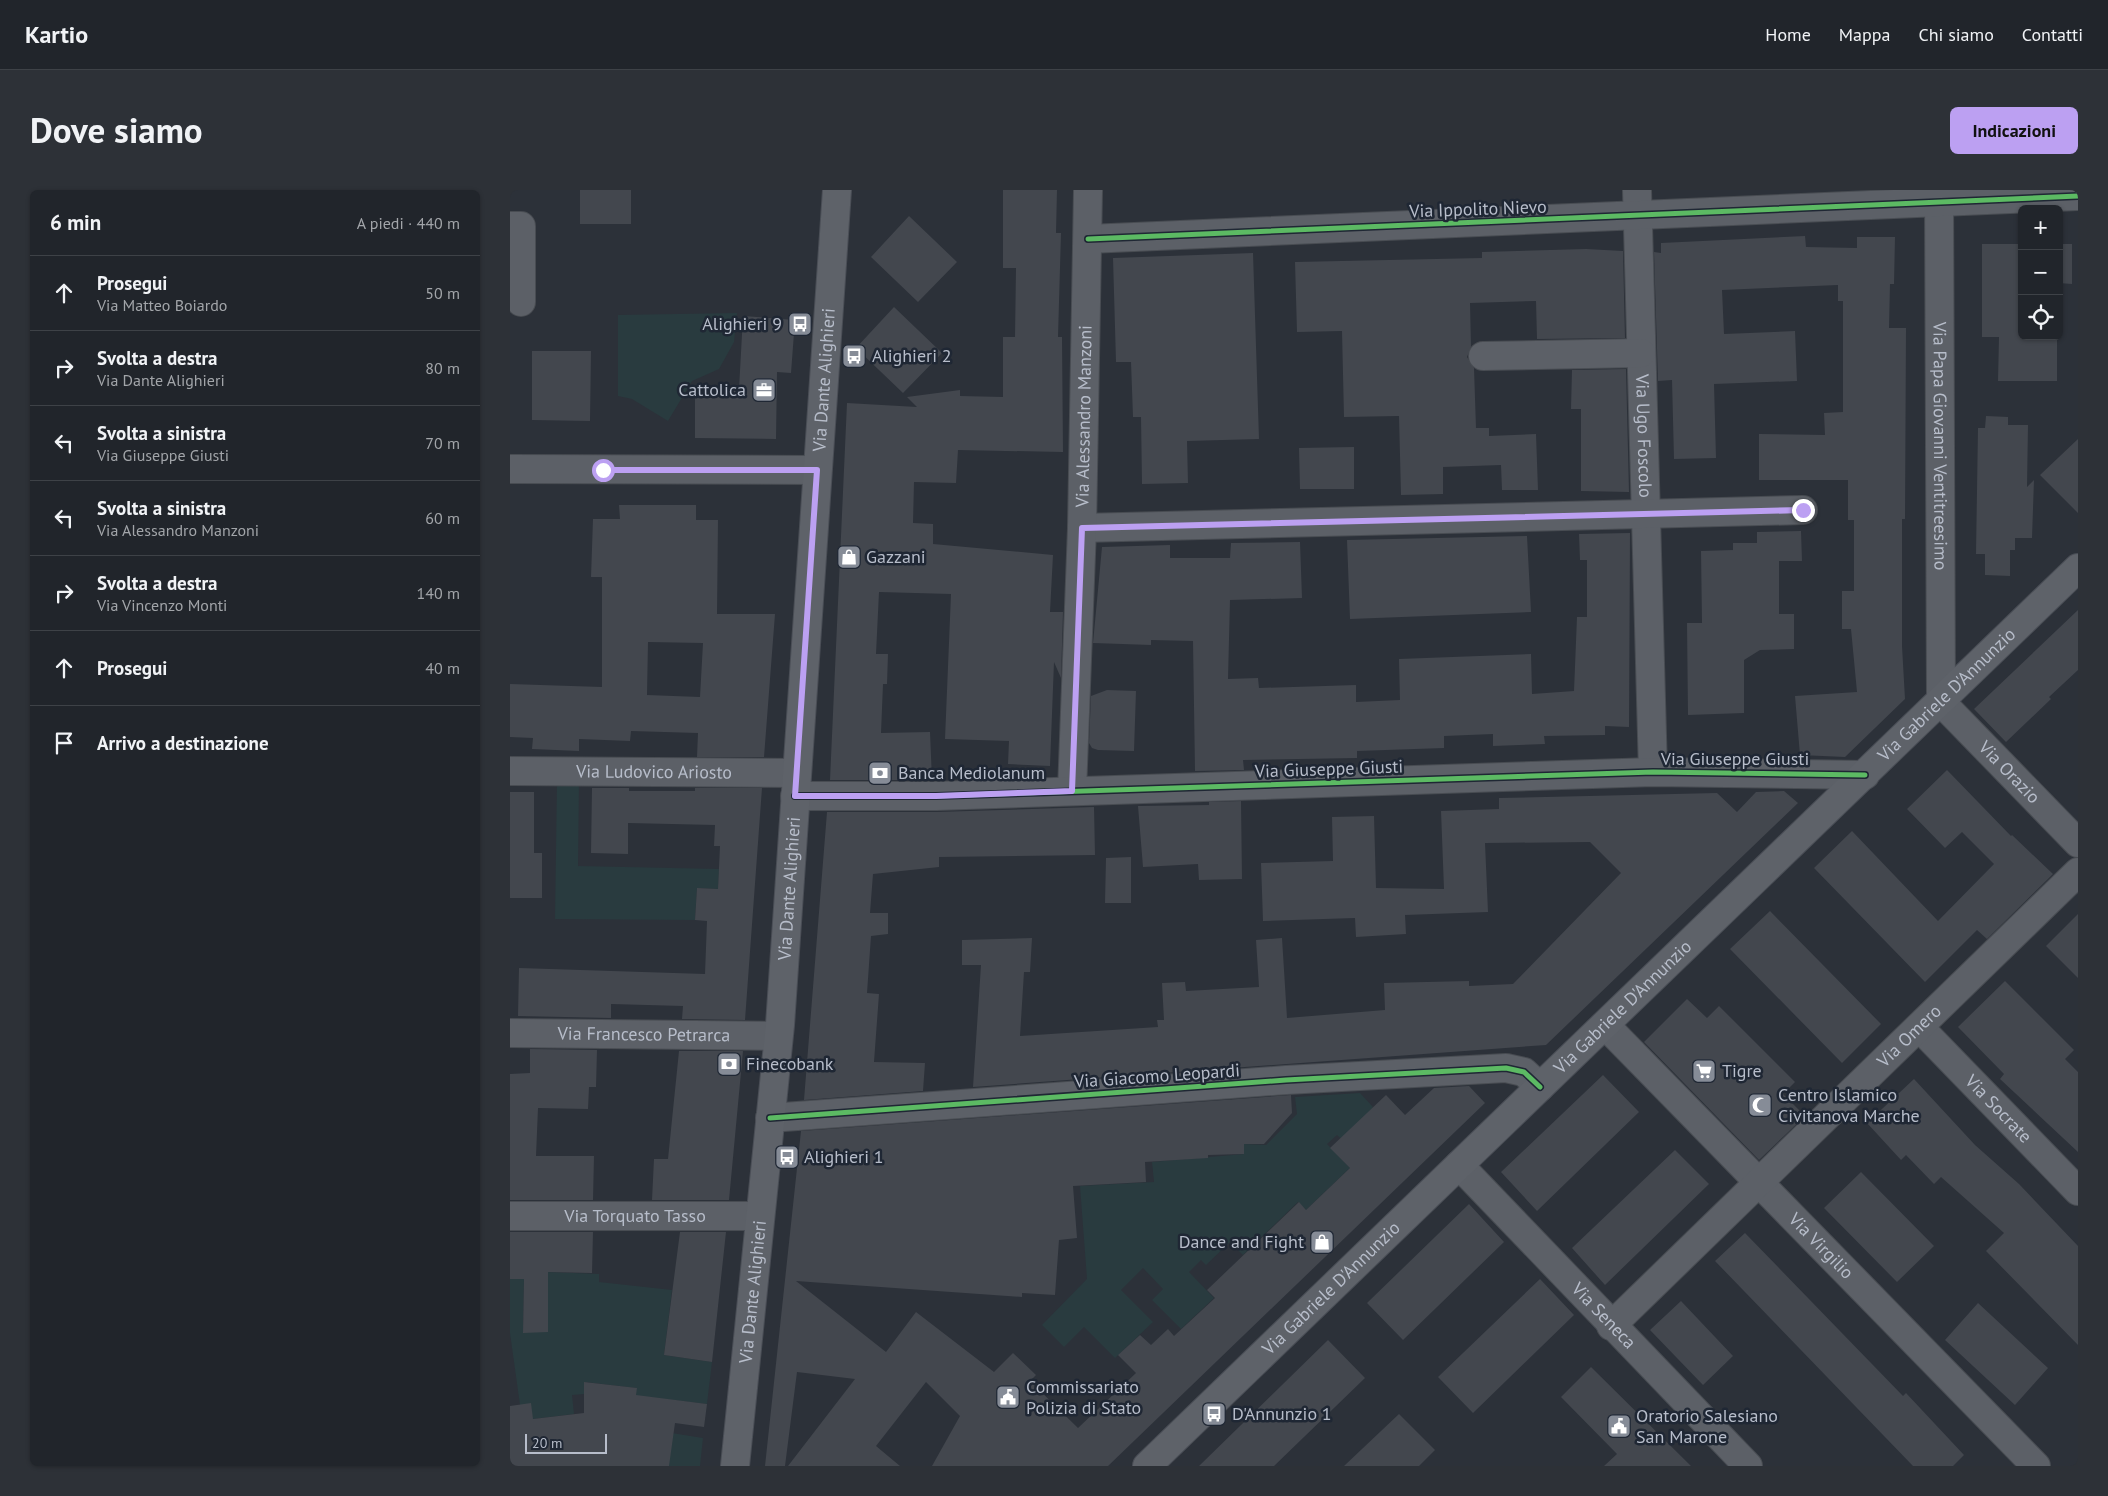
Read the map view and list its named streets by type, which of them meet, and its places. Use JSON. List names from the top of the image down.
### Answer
{
  "streets": {
    "main road": ["Via Dante Alighieri", "Via Gabriele D'Annunzio"],
    "street": [
      "Via Ippolito Nievo",
      "Via Alessandro Manzoni",
      "Via Ugo Foscolo",
      "Via Papa Giovanni Ventitreesimo",
      "Via Giuseppe Giusti",
      "Via Ludovico Ariosto",
      "Via Orazio",
      "Via Francesco Petrarca",
      "Via Omero",
      "Via Giacomo Leopardi",
      "Via Socrate",
      "Via Torquato Tasso",
      "Via Virgilio",
      "Via Seneca"
    ]
  },
  "crossings": [
    ["Via Ippolito Nievo", "Via Alessandro Manzoni"],
    ["Via Ippolito Nievo", "Via Ugo Foscolo"],
    ["Via Ippolito Nievo", "Via Papa Giovanni Ventitreesimo"],
    ["Via Dante Alighieri", "Via Giuseppe Giusti"],
    ["Via Dante Alighieri", "Via Ludovico Ariosto"],
    ["Via Dante Alighieri", "Via Francesco Petrarca"],
    ["Via Dante Alighieri", "Via Giacomo Leopardi"],
    ["Via Dante Alighieri", "Via Torquato Tasso"],
    ["Via Alessandro Manzoni", "Via Giuseppe Giusti"],
    ["Via Ugo Foscolo", "Via Giuseppe Giusti"],
    ["Via Papa Giovanni Ventitreesimo", "Via Gabriele D'Annunzio"],
    ["Via Papa Giovanni Ventitreesimo", "Via Orazio"],
    ["Via Gabriele D'Annunzio", "Via Giuseppe Giusti"],
    ["Via Gabriele D'Annunzio", "Via Orazio"],
    ["Via Gabriele D'Annunzio", "Via Giacomo Leopardi"],
    ["Via Gabriele D'Annunzio", "Via Virgilio"],
    ["Via Gabriele D'Annunzio", "Via Seneca"],
    ["Via Giuseppe Giusti", "Via Ludovico Ariosto"],
    ["Via Omero", "Via Socrate"],
    ["Via Omero", "Via Virgilio"],
    ["Via Omero", "Via Seneca"]
  ],
  "places": {
    "bus stop": [
      "Alighieri 9",
      "Alighieri 2",
      "Alighieri 1",
      "D'Annunzio 1"
    ],
    "office": ["Cattolica"],
    "shop": ["Gazzani", "Dance and Fight"],
    "bank": ["Banca Mediolanum", "Finecobank"],
    "supermarket": ["Tigre"],
    "mosque": ["Centro Islamico Civitanova Marche"],
    "public building": ["Commissariato Polizia di Stato", "Oratorio Salesiano San Marone"]
  },
  "scale_bar": "20 m",
  "page": {
    "header": "Kartio",
    "nav": [
      "Home",
      "Mappa",
      "Chi siamo",
      "Contatti"
    ],
    "title": "Dove siamo",
    "buttons": "Indicazioni",
    "heading": ["6 min", "A piedi · 440 m"],
    "map_buttons": ["+", "−"],
    "list": [
      ["Prosegui", "Via Matteo Boiardo", "50 m"],
      ["Svolta a destra", "Via Dante Alighieri", "80 m"],
      ["Svolta a sinistra", "Via Giuseppe Giusti", "70 m"],
      ["Svolta a sinistra", "Via Alessandro Manzoni", "60 m"],
      ["Svolta a destra", "Via Vincenzo Monti", "140 m"],
      ["Prosegui", "40 m"],
      "Arrivo a destinazione"
    ],
    "scale": "20 m"
  }
}
